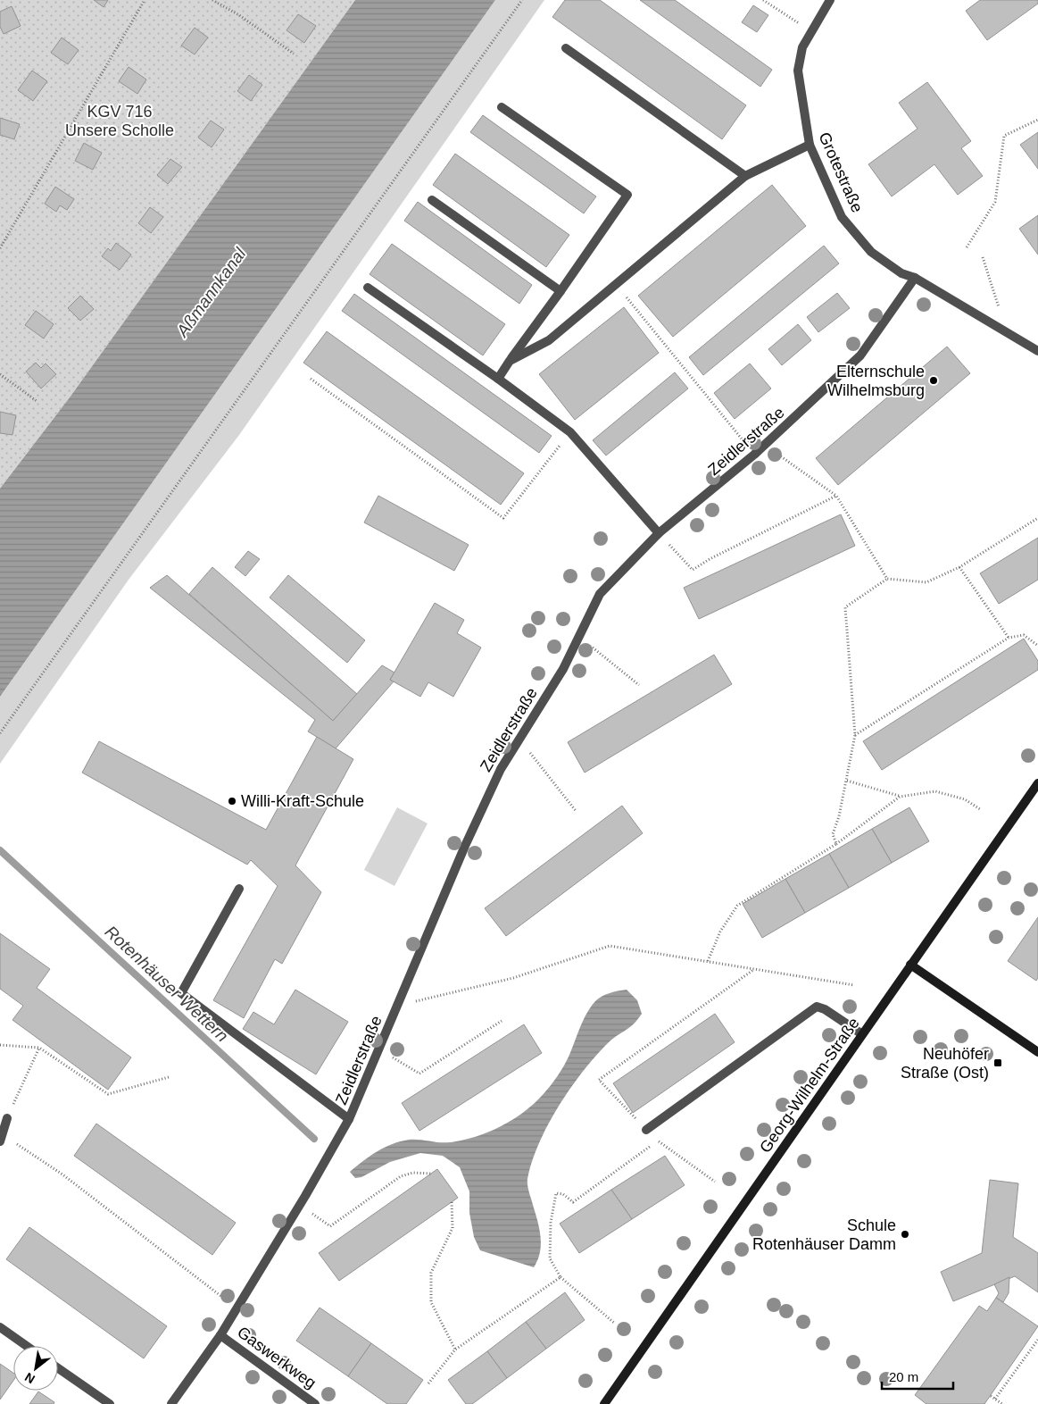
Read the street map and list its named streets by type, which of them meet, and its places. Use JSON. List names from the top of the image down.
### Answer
{
  "streets": {
    "street": [
      "Grotestraße",
      "Zeidlerstraße",
      "Georg-Wilhelm-Straße",
      "Gaswerkweg"
    ]
  },
  "crossings": [
    ["Grotestraße", "Zeidlerstraße"],
    ["Zeidlerstraße", "Gaswerkweg"]
  ],
  "water": ["Aßmannkanal", "Rotenhäuser Wettern"],
  "parks": ["KGV 716 Unsere Scholle"],
  "places": {
    "other": ["Elternschule Wilhelmsburg", "Willi-Kraft-Schule", "Schule Rotenhäuser Damm"],
    "transit": ["Neuhöfer Straße (Ost)"]
  },
  "scale_bar": "20 m",
  "north": "bottom left"
}
